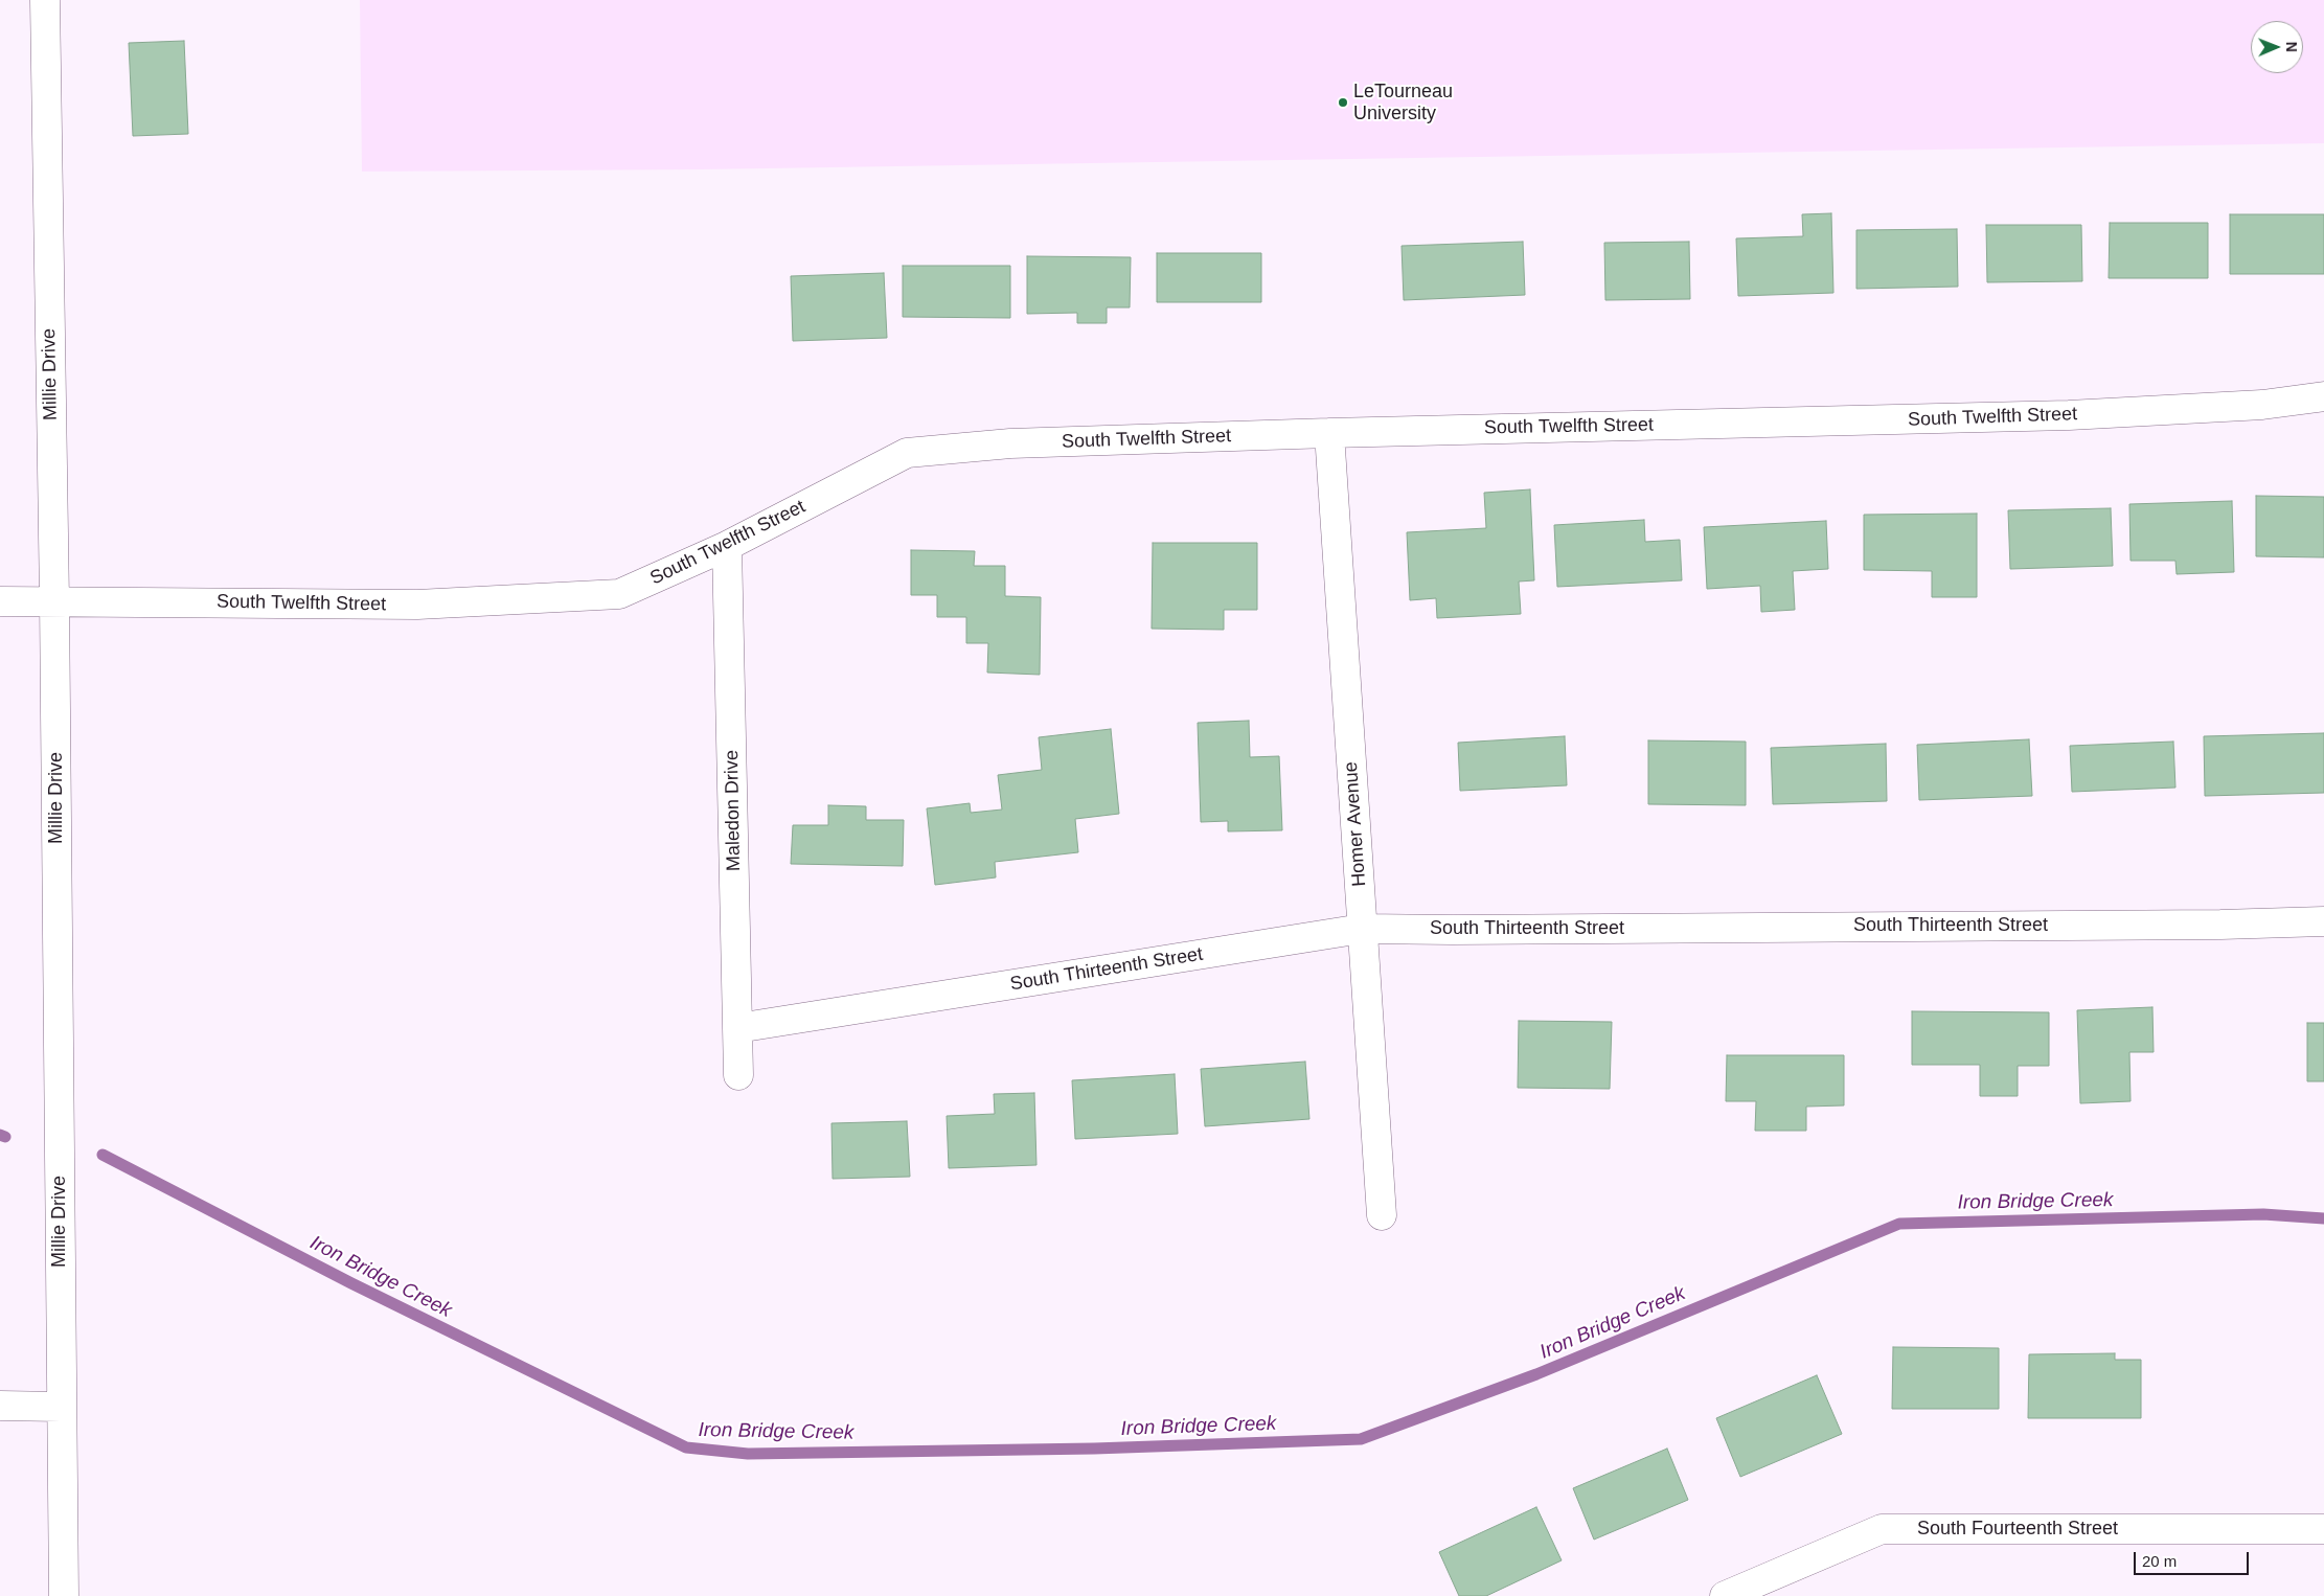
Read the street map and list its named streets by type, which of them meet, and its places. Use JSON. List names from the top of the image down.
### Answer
{
  "streets": {
    "street": [
      "Millie Drive",
      "South Twelfth Street",
      "Maledon Drive",
      "Homer Avenue",
      "South Thirteenth Street",
      "South Fourteenth Street"
    ]
  },
  "crossings": [
    ["Millie Drive", "South Twelfth Street"],
    ["South Twelfth Street", "Maledon Drive"],
    ["South Twelfth Street", "Homer Avenue"],
    ["Maledon Drive", "South Thirteenth Street"],
    ["Homer Avenue", "South Thirteenth Street"]
  ],
  "water": ["Iron Bridge Creek"],
  "places": ["LeTourneau University"],
  "scale_bar": "20 m",
  "north": "right"
}
